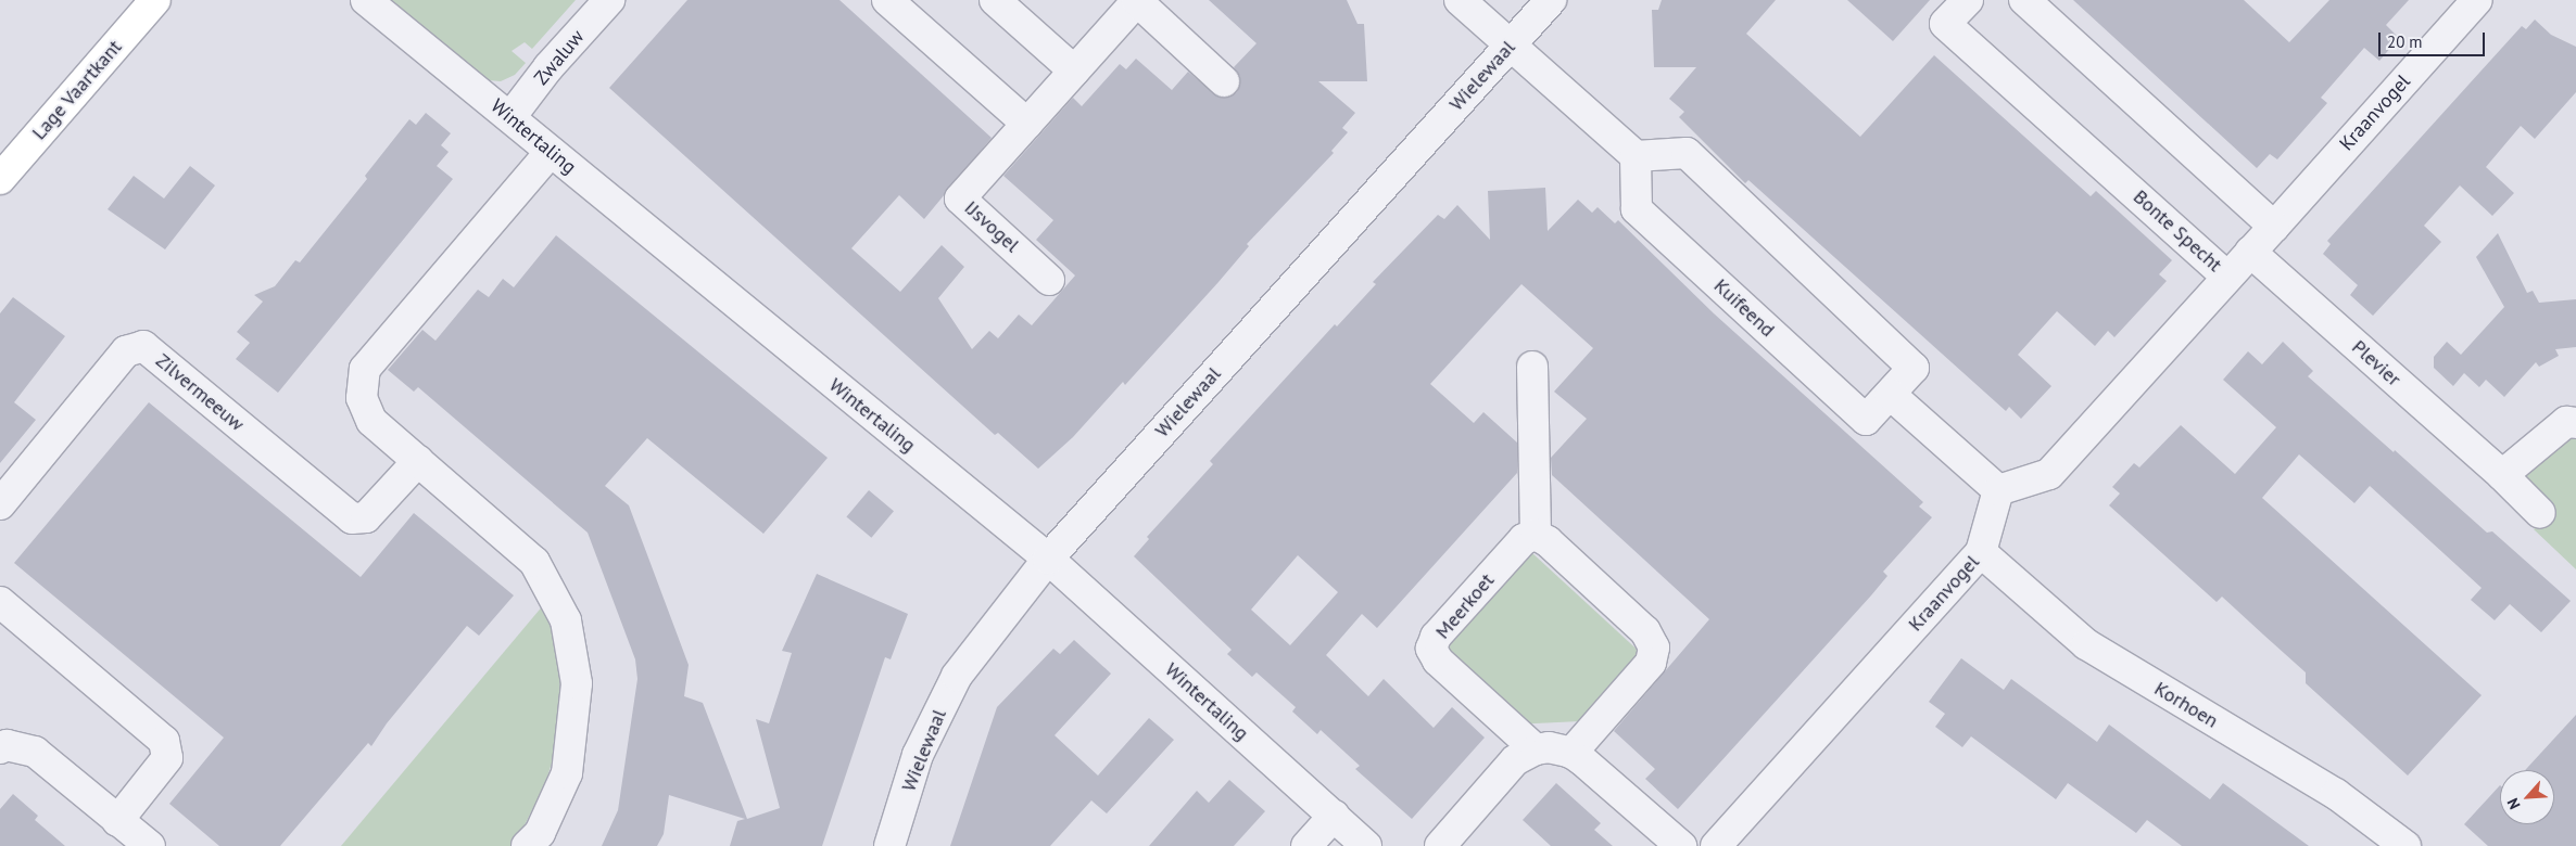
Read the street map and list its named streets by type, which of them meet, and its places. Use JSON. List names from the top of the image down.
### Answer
{
  "streets": {
    "street": [
      "Zwaluw",
      "Wielewaal",
      "Lage Vaartkant",
      "Kraanvogel",
      "Wintertaling",
      "IJsvogel",
      "Bonte Specht",
      "Kuifeend",
      "Plevier",
      "Zilvermeeuw",
      "Meerkoet",
      "Korhoen"
    ]
  },
  "crossings": [
    ["Zwaluw", "Wintertaling"],
    ["Wielewaal", "Wintertaling"],
    ["Kraanvogel", "Bonte Specht"],
    ["Kraanvogel", "Korhoen"],
    ["Bonte Specht", "Plevier"]
  ],
  "scale_bar": "20 m",
  "north": "bottom left"
}
